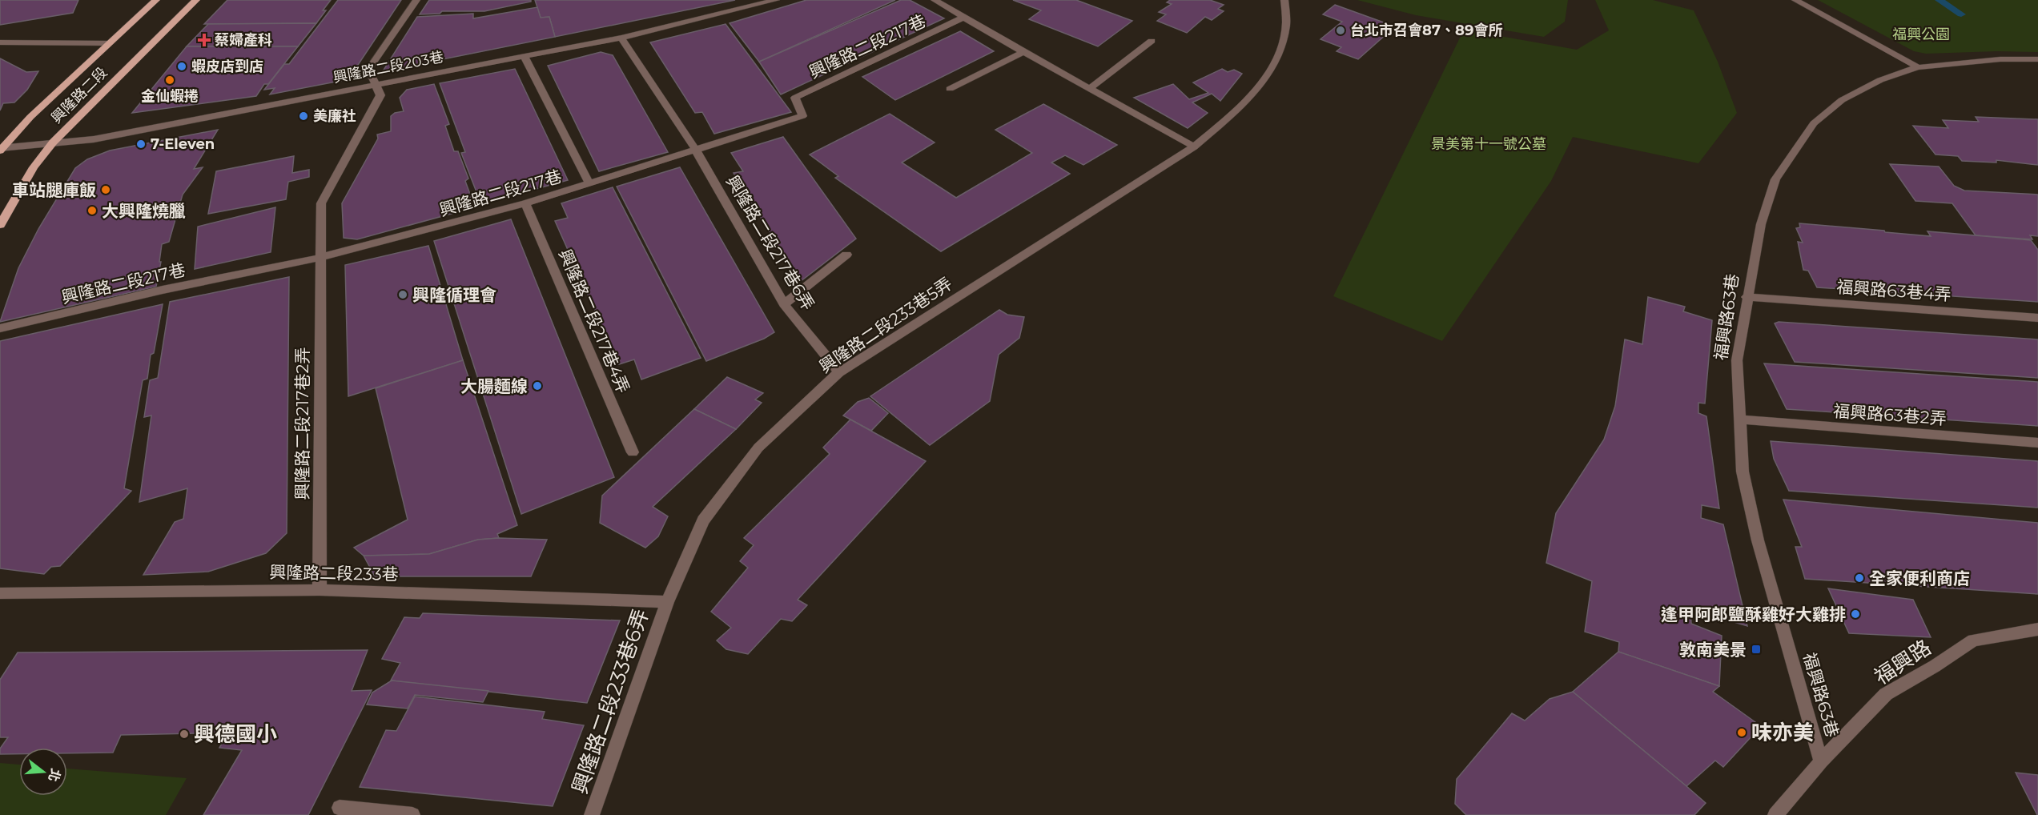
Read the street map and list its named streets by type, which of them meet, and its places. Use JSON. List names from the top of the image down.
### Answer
{
  "streets": {
    "main road": ["興隆路二段"],
    "street": [
      "興隆路二段217巷",
      "興隆路二段203巷",
      "興隆路二段217巷6弄",
      "福興路63巷4弄",
      "福興路63巷",
      "興隆路二段217巷4弄",
      "興隆路二段233巷5弄",
      "福興路63巷2弄",
      "興隆路二段217巷2弄",
      "興隆路二段233巷",
      "福興路",
      "興隆路二段233巷6弄"
    ]
  },
  "crossings": [
    ["興隆路二段217巷", "興隆路二段217巷6弄"],
    ["興隆路二段217巷", "興隆路二段217巷4弄"],
    ["興隆路二段217巷", "興隆路二段217巷2弄"],
    ["興隆路二段203巷", "興隆路二段"],
    ["興隆路二段203巷", "興隆路二段217巷6弄"],
    ["興隆路二段203巷", "興隆路二段217巷2弄"],
    ["興隆路二段217巷6弄", "興隆路二段233巷5弄"],
    ["福興路63巷4弄", "福興路63巷"],
    ["福興路63巷", "福興路63巷2弄"],
    ["福興路63巷", "福興路"],
    ["興隆路二段233巷5弄", "興隆路二段233巷"],
    ["興隆路二段233巷5弄", "興隆路二段233巷6弄"],
    ["興隆路二段217巷2弄", "興隆路二段233巷"],
    ["興隆路二段233巷", "興隆路二段233巷6弄"]
  ],
  "parks": ["福興公園", "景美第十一號公墓"],
  "places": {
    "other": [
      "台北市召會87、89會所",
      "蝦皮店到店",
      "金仙蝦捲",
      "美廉社",
      "7-Eleven",
      "車站腿庫飯",
      "大興隆燒臘",
      "興隆循理會",
      "大腸麵線",
      "全家便利商店",
      "逢甲阿郎鹽酥雞好大雞排",
      "味亦美",
      "興德國小"
    ],
    "health": ["蔡婦產科"],
    "transit": ["敦南美景"]
  },
  "north": "right"
}
